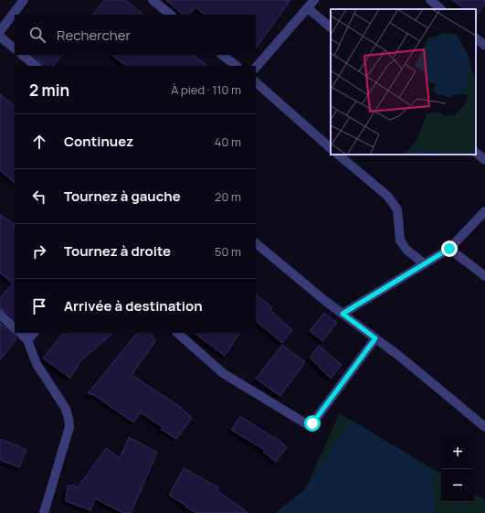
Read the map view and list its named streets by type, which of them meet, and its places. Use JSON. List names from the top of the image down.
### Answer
{
  "page": {
    "search": "Rechercher",
    "heading": ["2 min", "À pied · 110 m"],
    "list": [
      ["Continuez", "40 m"],
      ["Tournez à gauche", "20 m"],
      ["Tournez à droite", "50 m"],
      "Arrivée à destination"
    ],
    "map_buttons": ["+", "−"]
  }
}
